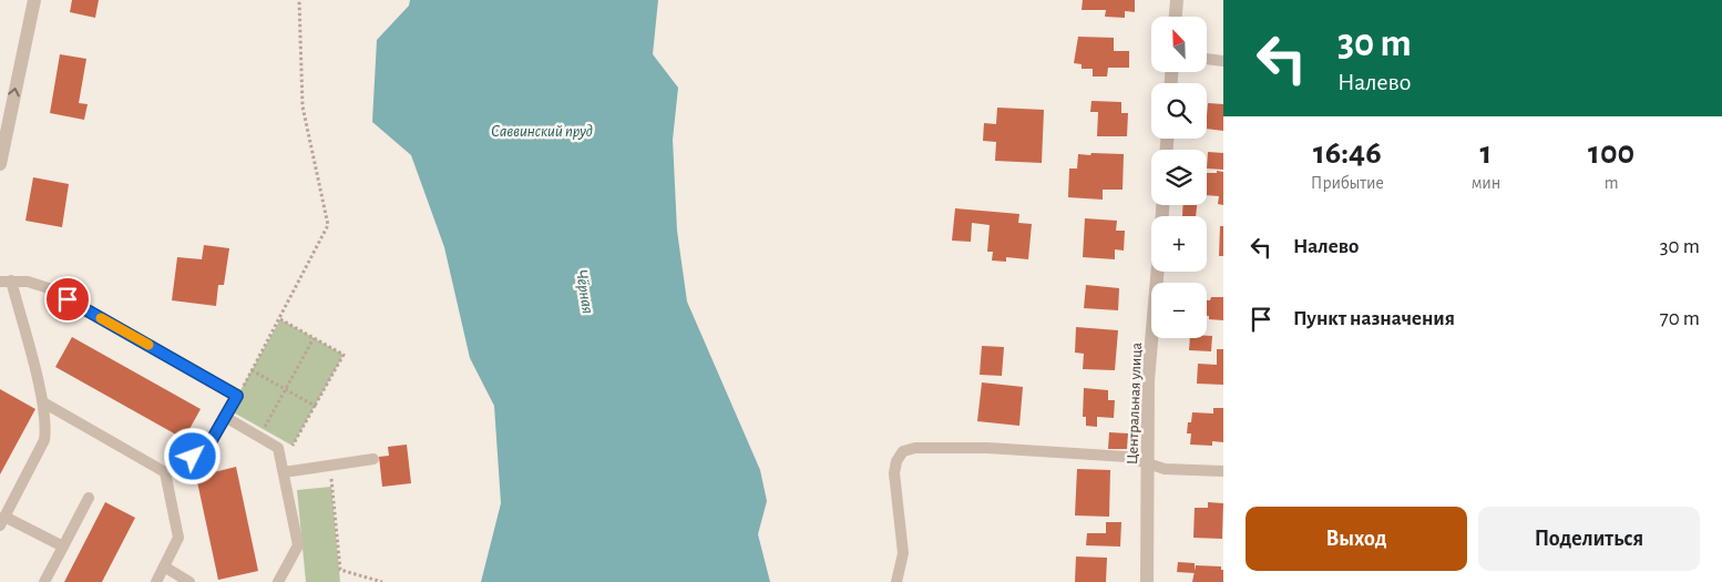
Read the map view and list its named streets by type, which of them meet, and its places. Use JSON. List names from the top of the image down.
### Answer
{
  "streets": {
    "street": ["Центральная улица"]
  },
  "water": ["Саввинский пруд", "Чёрная"],
  "north": "top left",
  "page": {
    "turn": ["30 m", "Налево"],
    "map_buttons": ["+", "−"],
    "eta": [
      "16:46",
      "Прибытие",
      "1",
      "мин",
      "100",
      "m"
    ],
    "list": [
      {
        "name": "Налево",
        "value": "30 m"
      },
      {
        "name": "Пункт назначения",
        "value": "70 m"
      }
    ],
    "buttons": ["Выход", "Поделиться"]
  }
}
